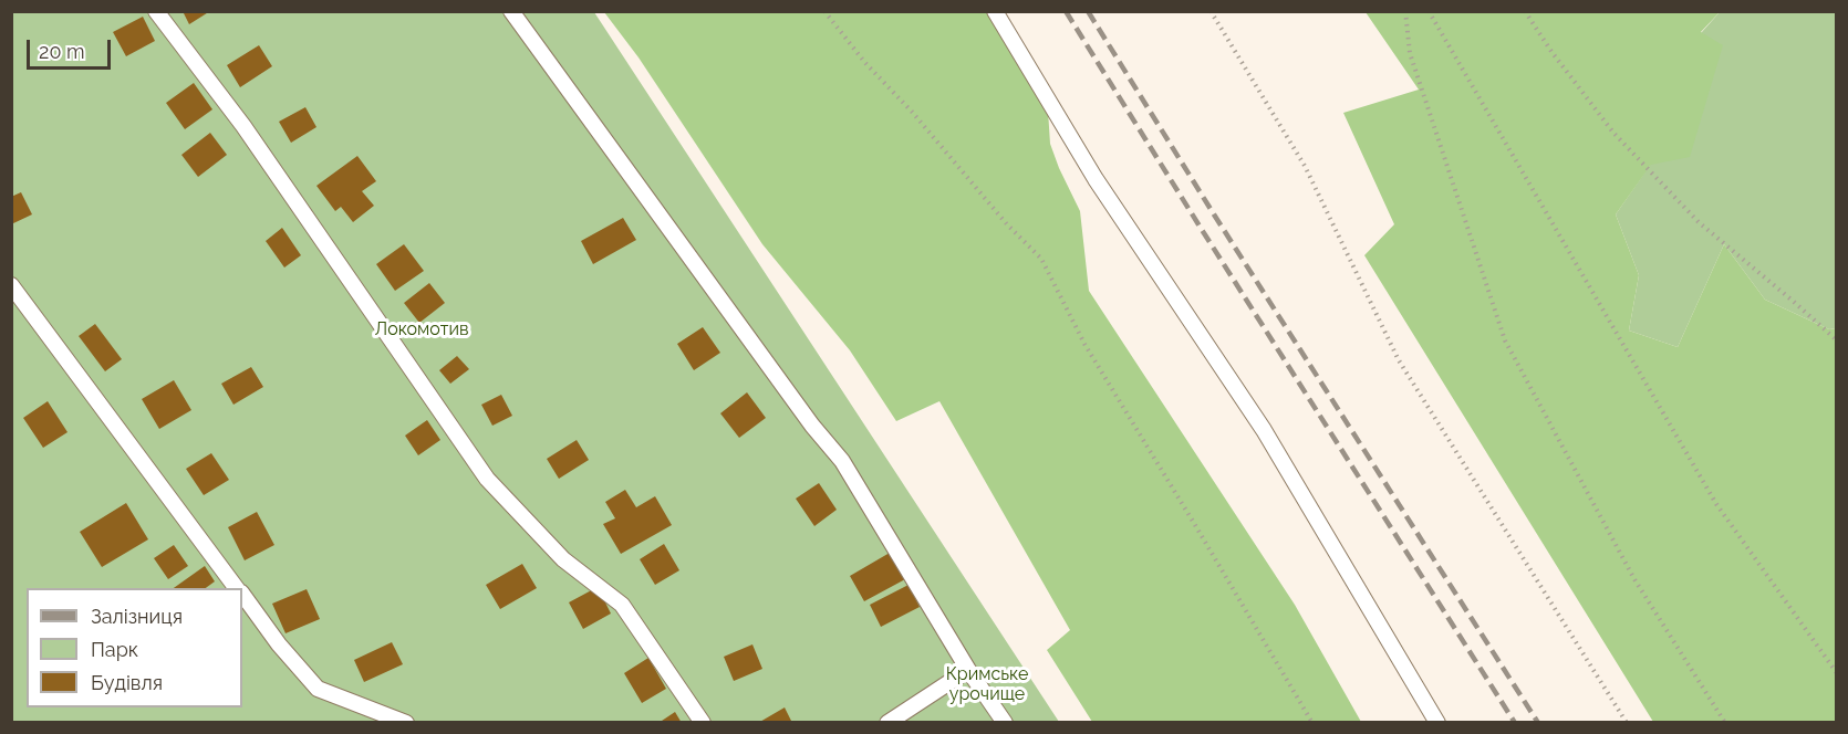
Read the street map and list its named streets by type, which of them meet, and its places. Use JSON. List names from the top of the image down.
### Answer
{
  "parks": ["Локомотив", "Кримське урочище"],
  "legend": ["Залізниця", "Парк", "Будівля"],
  "scale_bar": "20 m"
}
